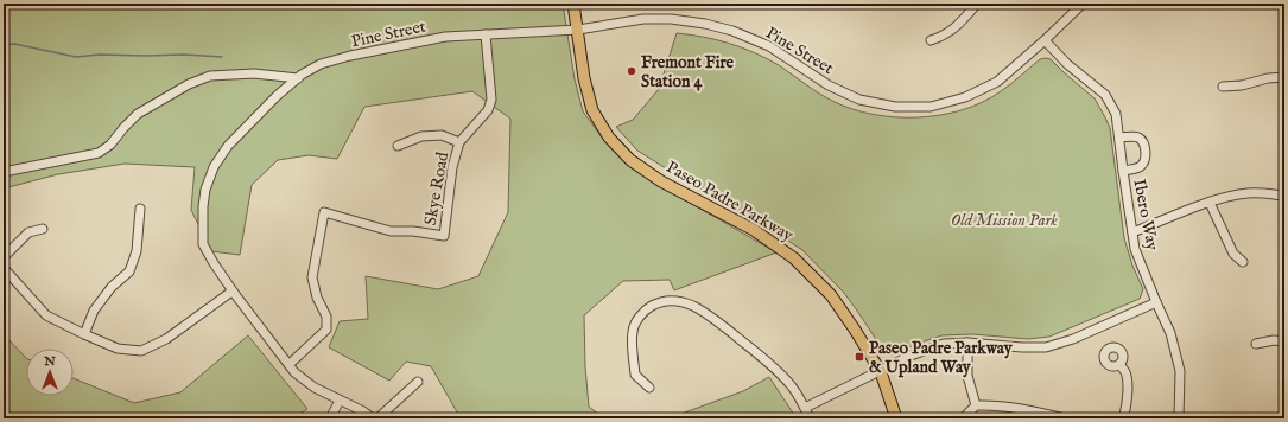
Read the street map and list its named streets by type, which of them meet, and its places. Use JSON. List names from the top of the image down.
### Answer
{
  "streets": {
    "main road": ["Paseo Padre Parkway"],
    "street": ["Pine Street", "Skye Road", "Ibero Way"]
  },
  "crossings": [
    ["Pine Street", "Skye Road"],
    ["Pine Street", "Paseo Padre Parkway"],
    ["Pine Street", "Ibero Way"]
  ],
  "parks": ["Old Mission Park"],
  "places": {
    "other": ["Fremont Fire Station 4"],
    "transit": ["Paseo Padre Parkway & Upland Way"]
  },
  "north": "top"
}
